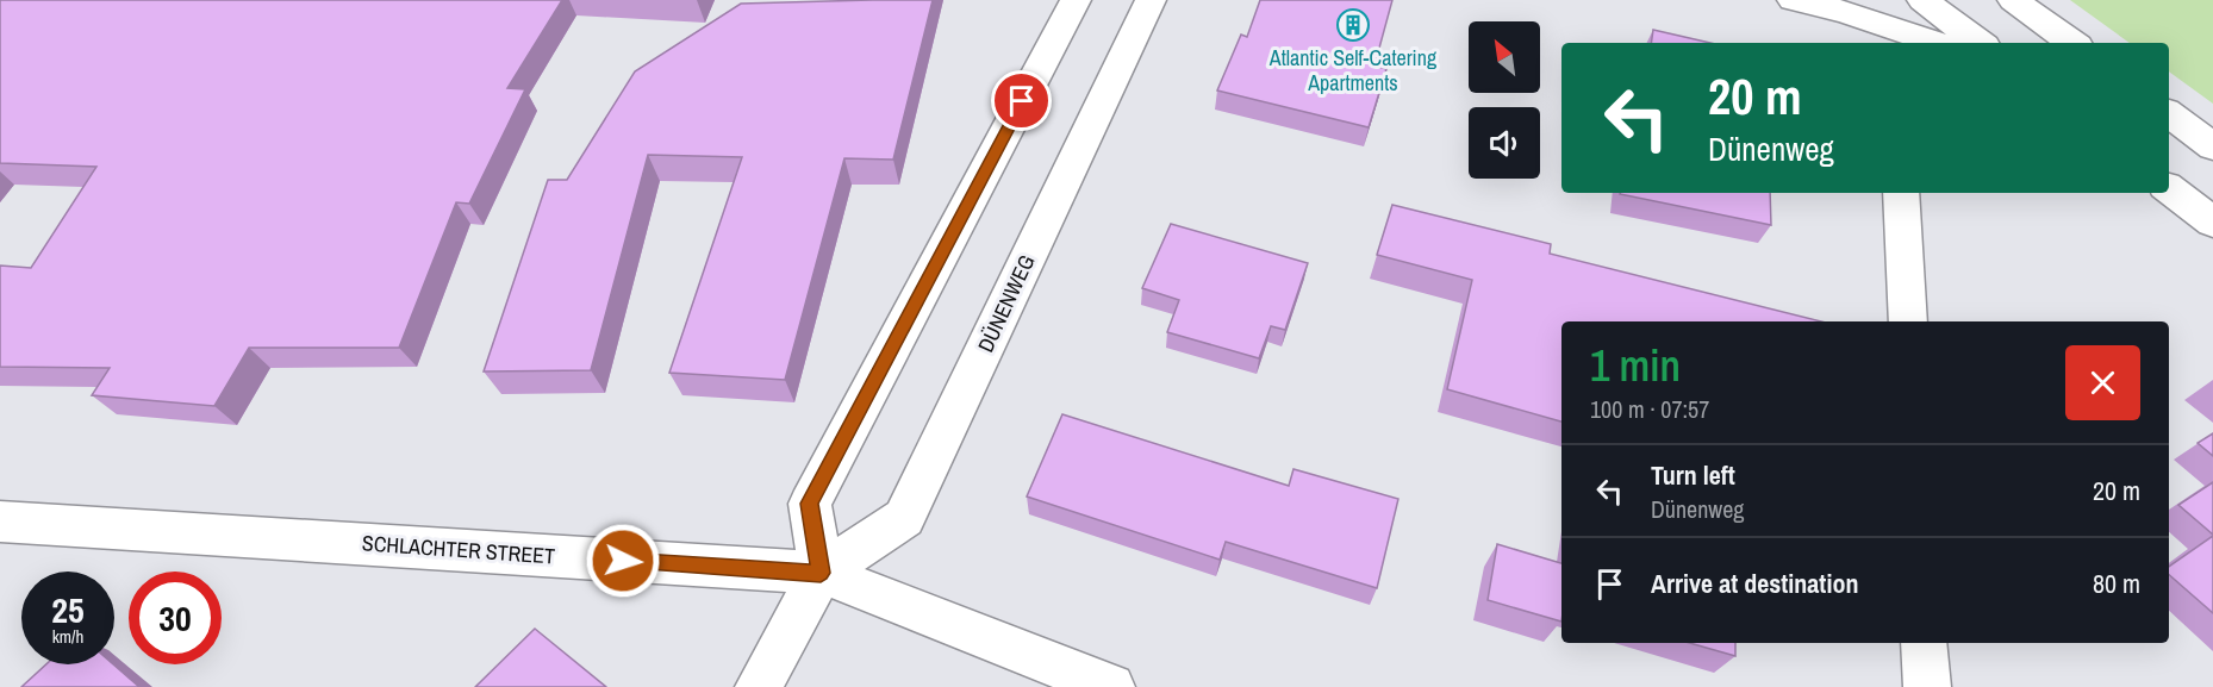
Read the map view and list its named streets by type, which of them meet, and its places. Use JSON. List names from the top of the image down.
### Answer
{
  "streets": {
    "street": ["DÜNENWEG", "SCHLACHTER STREET"]
  },
  "crossings": [
    ["DÜNENWEG", "SCHLACHTER STREET"]
  ],
  "places": {
    "building": ["Atlantic Self-Catering Apartments"]
  },
  "north": "top left",
  "page": {
    "turn": ["20 m", "Dünenweg"],
    "heading": ["1 min", "100 m · 07:57"],
    "list": [
      {
        "name": "Turn left",
        "note": "Dünenweg",
        "value": "20 m"
      },
      {
        "name": "Arrive at destination",
        "value": "80 m"
      }
    ],
    "speed": "25 km/h",
    "limit": "30"
  }
}
